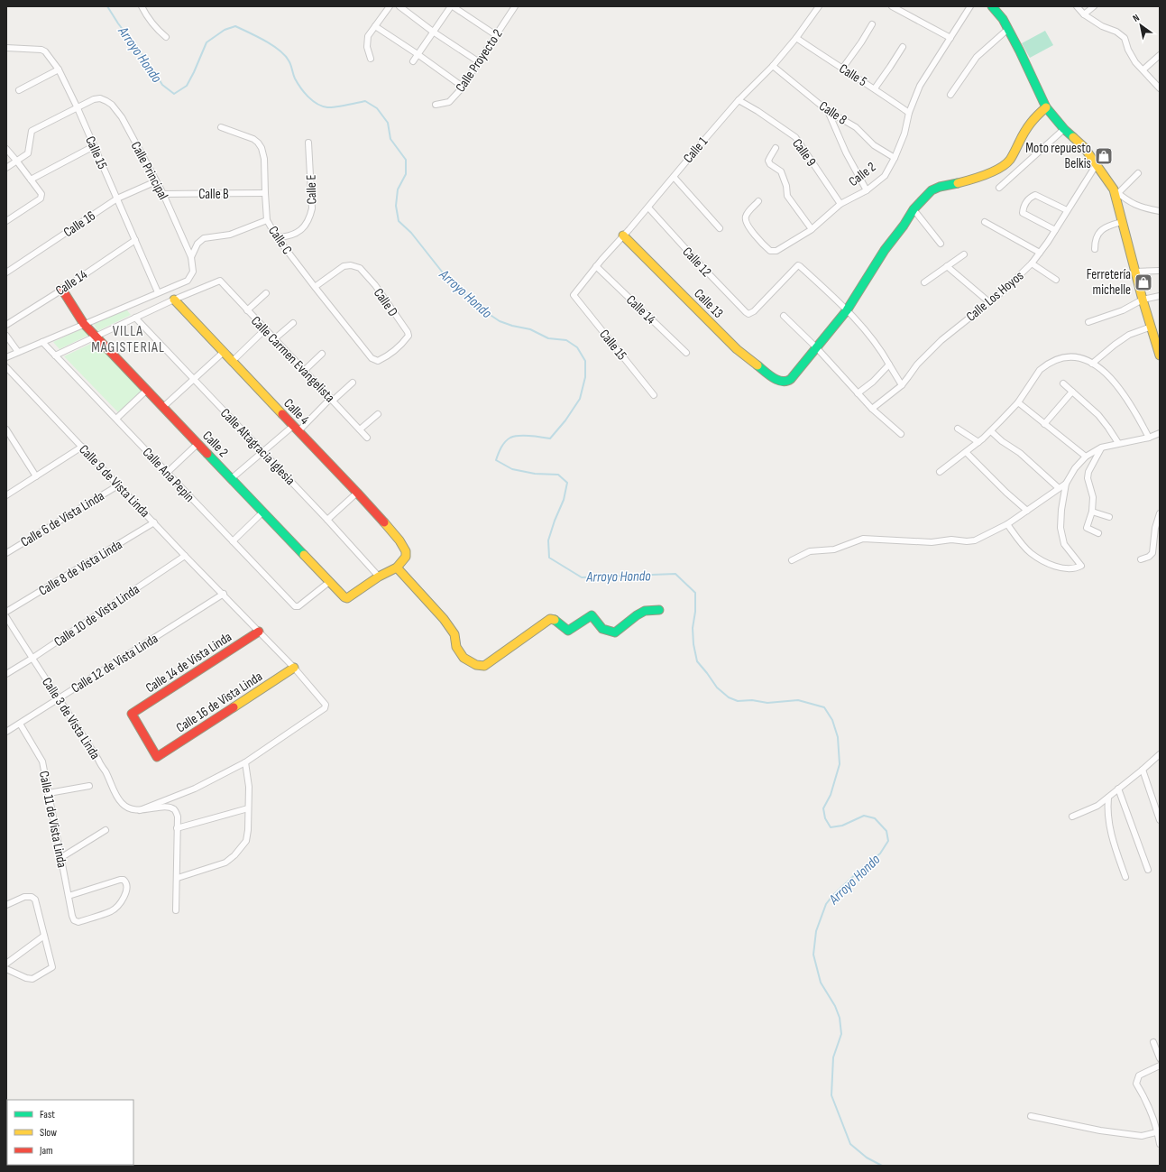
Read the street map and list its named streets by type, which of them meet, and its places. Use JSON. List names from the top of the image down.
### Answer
{
  "streets": {
    "street": [
      "Calle Proyecto 2",
      "Calle 5",
      "Calle 8",
      "Calle 1",
      "Calle 15",
      "Calle 9",
      "Calle Principal",
      "Calle 2",
      "Calle E",
      "Calle B",
      "Calle 16",
      "Calle C",
      "Calle 12",
      "Calle 14",
      "Calle Los Hoyos",
      "Calle D",
      "Calle 13",
      "Calle Carmen Evangelista",
      "Calle 4",
      "Calle Altagracia Iglesia",
      "Calle Ana Pepín",
      "Calle 9 de Vista Linda",
      "Calle 6 de Vista Linda",
      "Calle 8 de Vista Linda",
      "Calle 10 de Vista Linda",
      "Calle 14 de Vista Linda",
      "Calle 12 de Vista Linda",
      "Calle 16 de Vista Linda",
      "Calle 3 de Vista Linda",
      "Calle 11 de Vista Linda"
    ]
  },
  "crossings": [
    ["Calle 5", "Calle 1"],
    ["Calle 5", "Calle 2"],
    ["Calle 8", "Calle 1"],
    ["Calle 8", "Calle 2"],
    ["Calle 1", "Calle 15"],
    ["Calle 1", "Calle 9"],
    ["Calle 1", "Calle 12"],
    ["Calle 1", "Calle 14"],
    ["Calle 1", "Calle 13"],
    ["Calle 15", "Calle Principal"],
    ["Calle 15", "Calle 16"],
    ["Calle 15", "Calle 14"],
    ["Calle 9", "Calle 2"],
    ["Calle Principal", "Calle B"],
    ["Calle Principal", "Calle 16"],
    ["Calle 2", "Calle 14"],
    ["Calle 2", "Calle Altagracia Iglesia"],
    ["Calle 2", "Calle Ana Pepín"],
    ["Calle E", "Calle C"],
    ["Calle B", "Calle C"],
    ["Calle C", "Calle D"],
    ["Calle Carmen Evangelista", "Calle 4"],
    ["Calle 9 de Vista Linda", "Calle 6 de Vista Linda"],
    ["Calle 9 de Vista Linda", "Calle 8 de Vista Linda"],
    ["Calle 9 de Vista Linda", "Calle 10 de Vista Linda"],
    ["Calle 9 de Vista Linda", "Calle 14 de Vista Linda"],
    ["Calle 9 de Vista Linda", "Calle 12 de Vista Linda"],
    ["Calle 9 de Vista Linda", "Calle 16 de Vista Linda"],
    ["Calle 10 de Vista Linda", "Calle 3 de Vista Linda"],
    ["Calle 14 de Vista Linda", "Calle 16 de Vista Linda"],
    ["Calle 12 de Vista Linda", "Calle 3 de Vista Linda"],
    ["Calle 12 de Vista Linda", "Calle 11 de Vista Linda"]
  ],
  "districts": ["VILLA MAGISTERIAL"],
  "water": ["Arroyo Hondo"],
  "places": {
    "shop": ["Moto repuesto Belkis", "Ferretería michelle"]
  },
  "legend": ["Fast", "Slow", "Jam"],
  "north": "top left"
}
